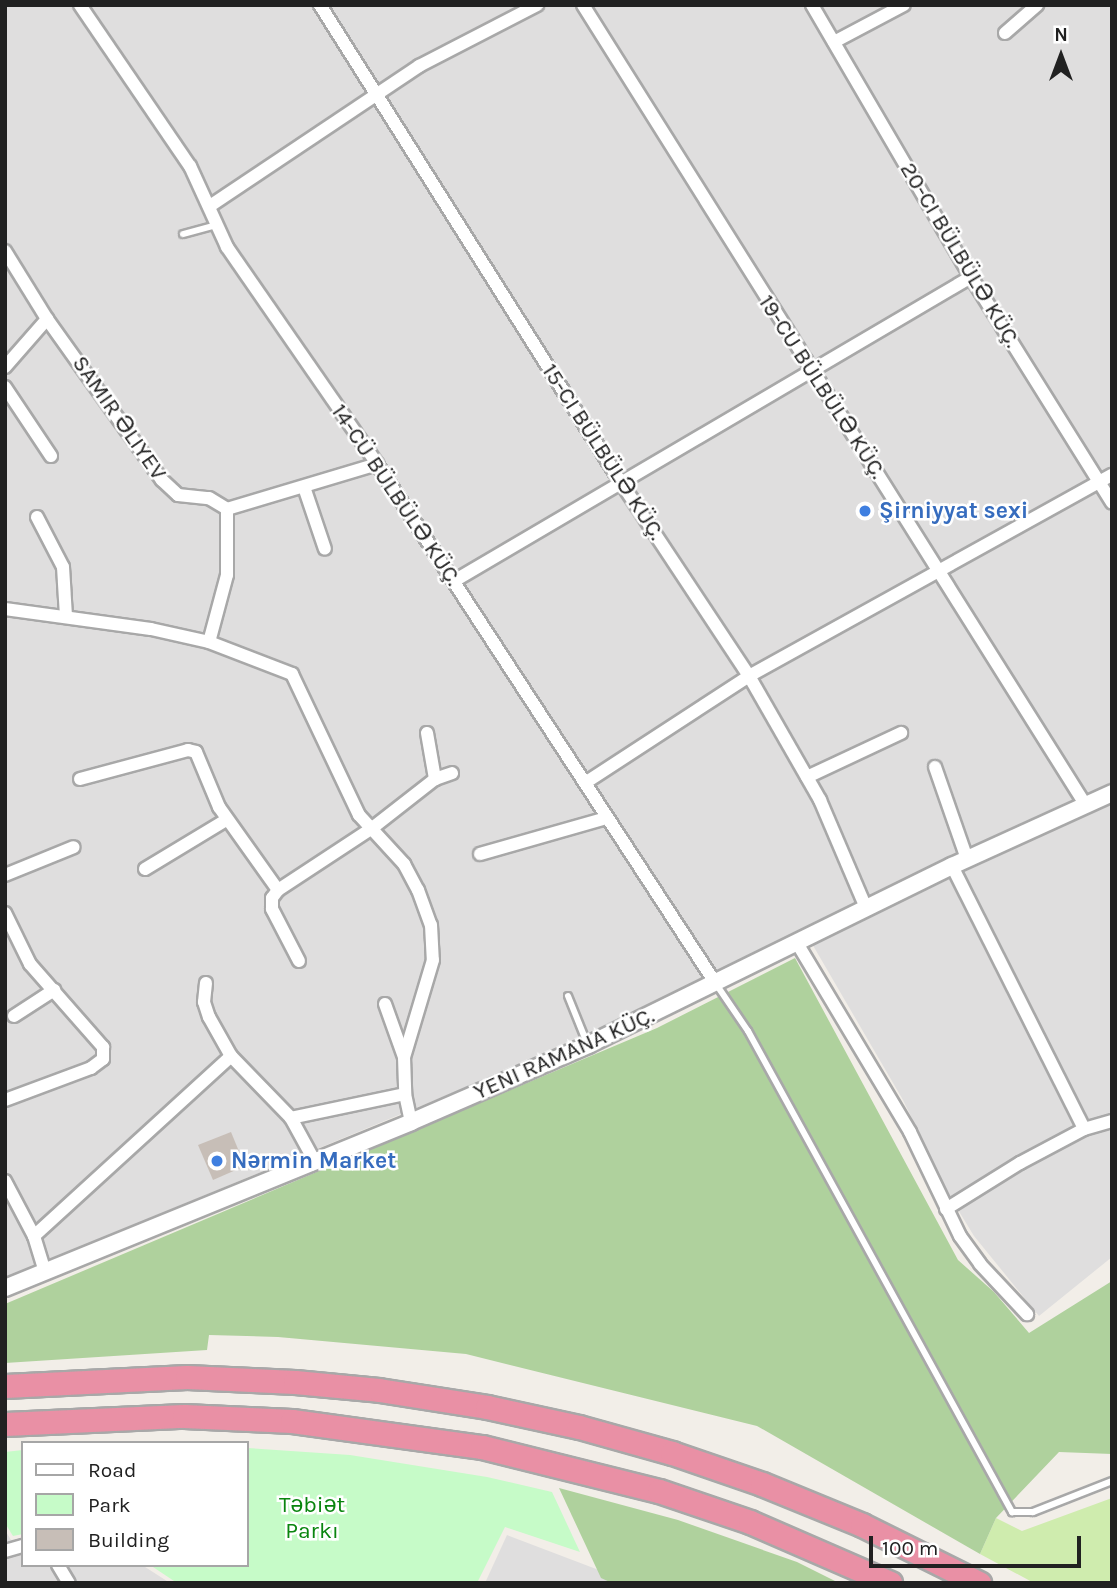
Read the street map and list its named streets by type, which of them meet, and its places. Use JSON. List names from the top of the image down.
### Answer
{
  "streets": {
    "street": [
      "20-CI BÜLBÜLƏ KÜÇ.",
      "19-CU BÜLBÜLƏ KÜÇ.",
      "SAMIR ƏLIYEV",
      "15-CI BÜLBÜLƏ KÜÇ.",
      "14-CÜ BÜLBÜLƏ KÜÇ.",
      "YENI RAMANA KÜÇ."
    ]
  },
  "crossings": [
    ["19-CU BÜLBÜLƏ KÜÇ.", "YENI RAMANA KÜÇ."],
    ["15-CI BÜLBÜLƏ KÜÇ.", "YENI RAMANA KÜÇ."],
    ["14-CÜ BÜLBÜLƏ KÜÇ.", "YENI RAMANA KÜÇ."]
  ],
  "parks": ["Təbiət Parkı"],
  "places": ["Şirniyyat sexi", "Nərmin Market"],
  "legend": ["Road", "Park", "Building"],
  "scale_bar": "100 m",
  "north": "top"
}
